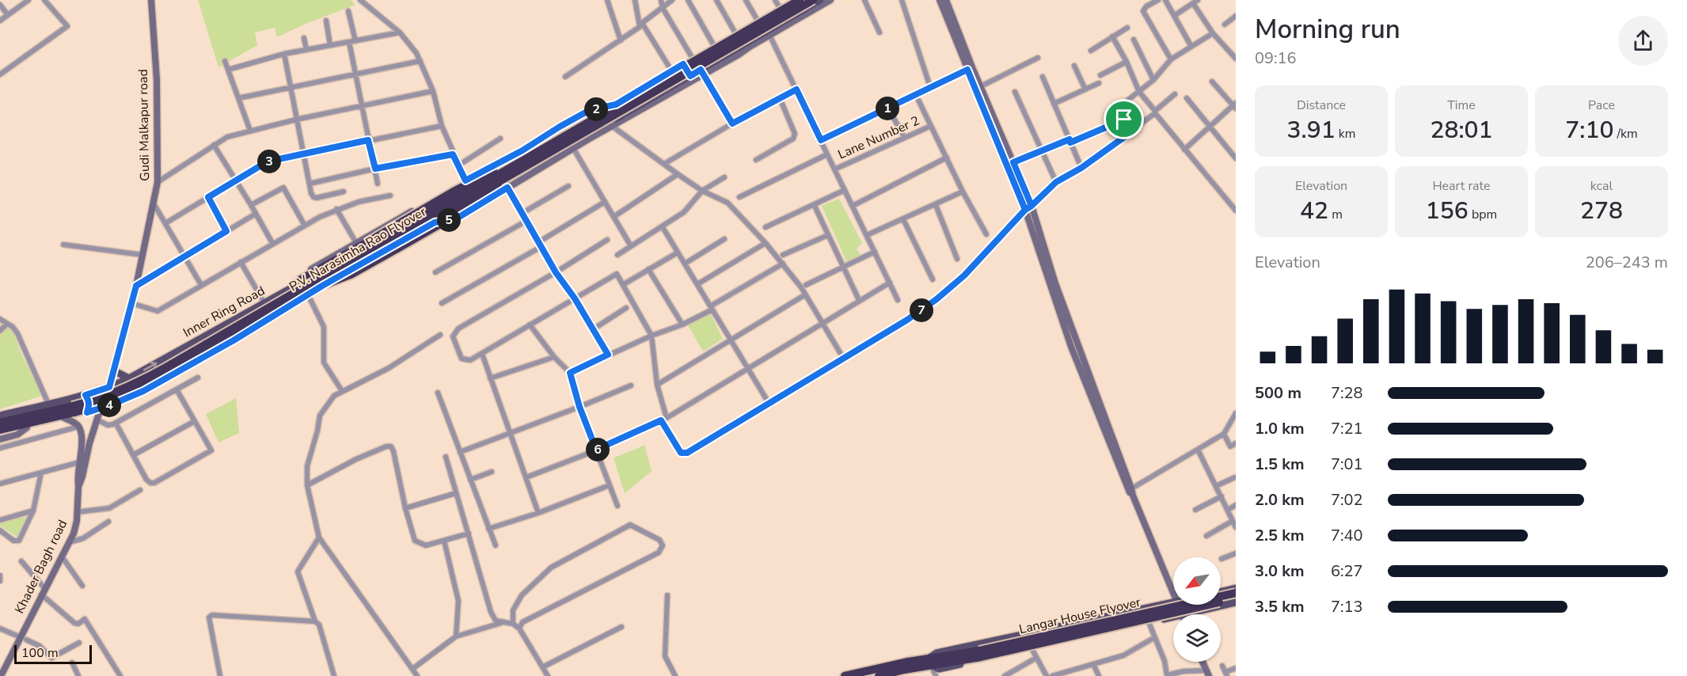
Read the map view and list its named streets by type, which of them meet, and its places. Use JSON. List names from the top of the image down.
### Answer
{
  "streets": {
    "highway": ["P.V. Narasimha Rao Flyover", "Langar House Flyover"],
    "main road": ["Inner Ring Road"],
    "street": ["Gudi Malkapur road", "Lane Number 2", "Khader Bagh road"]
  },
  "crossings": [
    ["Gudi Malkapur road", "Inner Ring Road"],
    ["Inner Ring Road", "Khader Bagh road"]
  ],
  "scale_bar": "100 m",
  "north": "bottom left",
  "page": {
    "heading": ["Morning run", "09:16"],
    "stats": [
      ["Distance", "3.91 km"],
      ["Time", "28:01"],
      ["Pace", "7:10 /km"],
      ["Elevation", "42 m"],
      ["Heart rate", "156 bpm"],
      ["kcal", "278"]
    ],
    "pins": [
      "1",
      "2",
      "3",
      "5",
      "7",
      "4",
      "6"
    ],
    "chart": ["Elevation", "206–243 m"],
    "list": [
      {
        "name": "500 m",
        "note": "7:28"
      },
      {
        "name": "1.0 km",
        "note": "7:21"
      },
      {
        "name": "1.5 km",
        "note": "7:01"
      },
      {
        "name": "2.0 km",
        "note": "7:02"
      },
      {
        "name": "2.5 km",
        "note": "7:40"
      },
      {
        "name": "3.0 km",
        "note": "6:27"
      },
      {
        "name": "3.5 km",
        "note": "7:13"
      }
    ],
    "scale": "100 m"
  }
}
